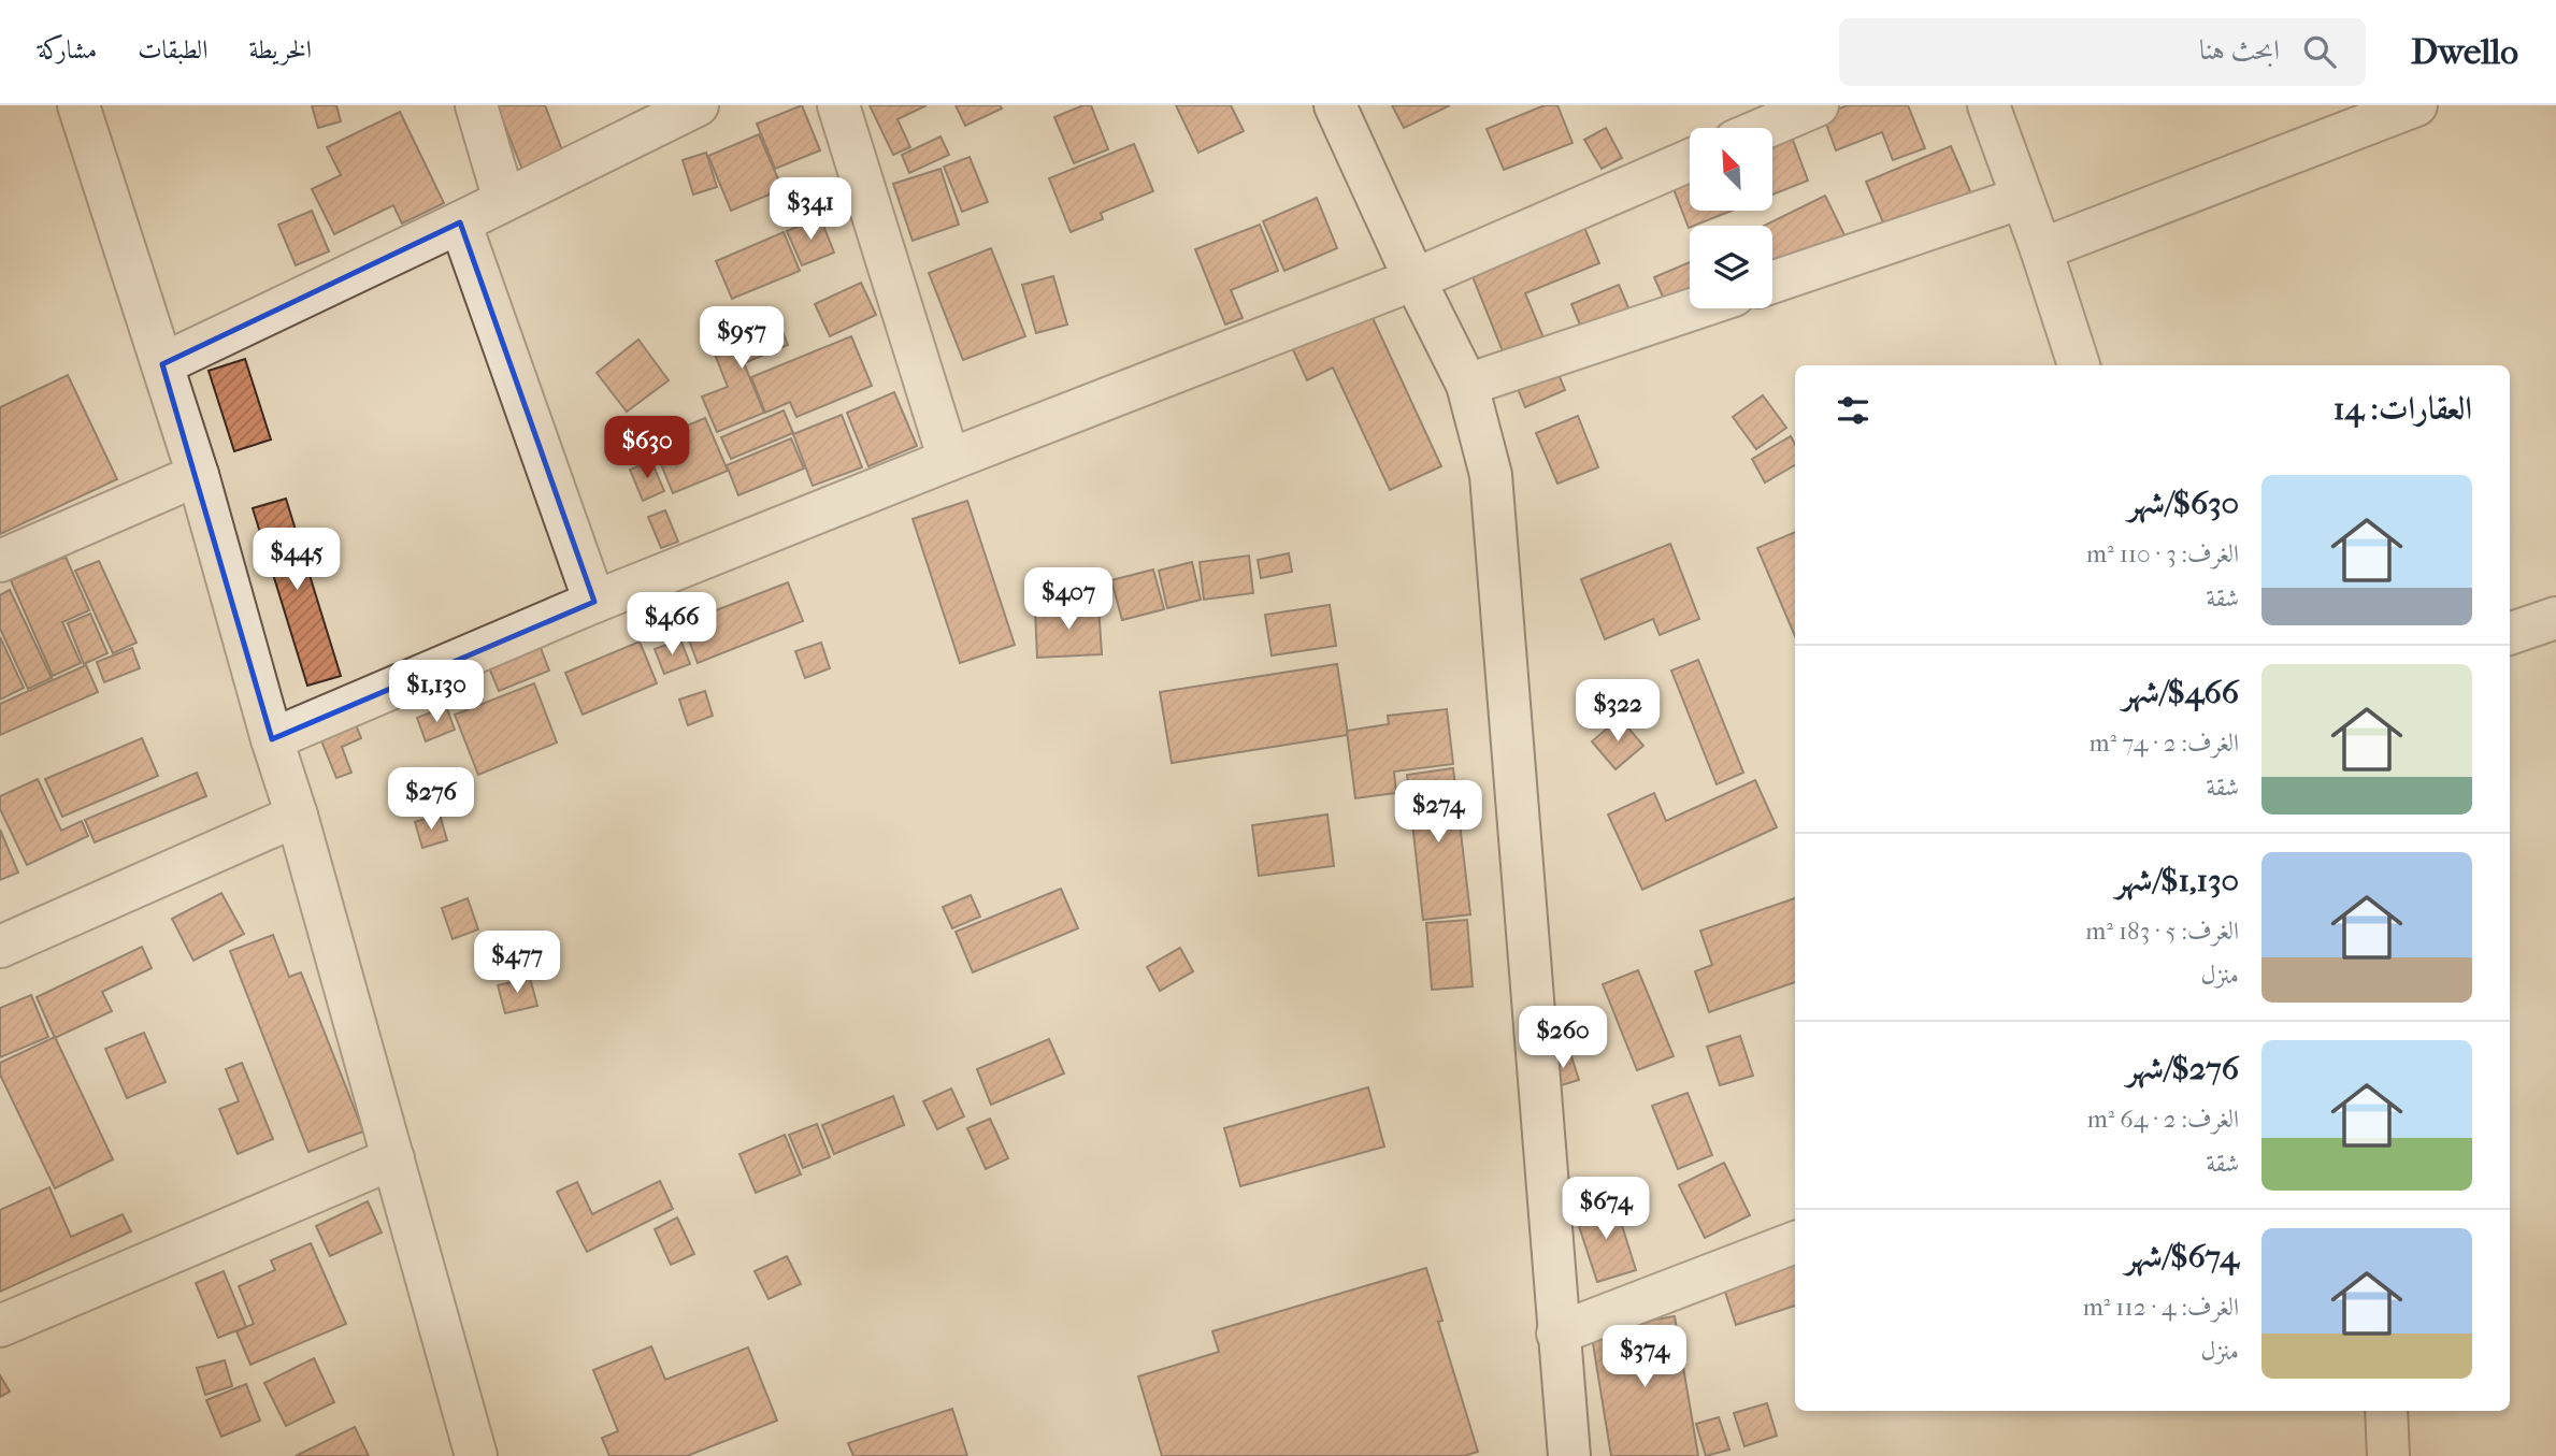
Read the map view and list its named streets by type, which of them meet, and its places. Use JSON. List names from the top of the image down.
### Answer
{
  "north": "top left",
  "page": {
    "header": "Dwello",
    "search": "ابحث هنا",
    "nav": ["الخريطة", "الطبقات", "مشاركة"],
    "price": [
      "$341",
      "$957",
      "$630",
      "$445",
      "$407",
      "$466",
      "$1,130",
      "$322",
      "$276",
      "$274",
      "$477",
      "$260",
      "$674",
      "$374"
    ],
    "heading": "العقارات: 14",
    "list": [
      {
        "name": "$630/شهر",
        "note": "الغرف: 3 · 110 m² · شقة"
      },
      {
        "name": "$466/شهر",
        "note": "الغرف: 2 · 74 m² · شقة"
      },
      {
        "name": "$1,130/شهر",
        "note": "الغرف: 5 · 183 m² · منزل"
      },
      {
        "name": "$276/شهر",
        "note": "الغرف: 2 · 64 m² · شقة"
      },
      {
        "name": "$674/شهر",
        "note": "الغرف: 4 · 112 m² · منزل"
      }
    ]
  }
}
